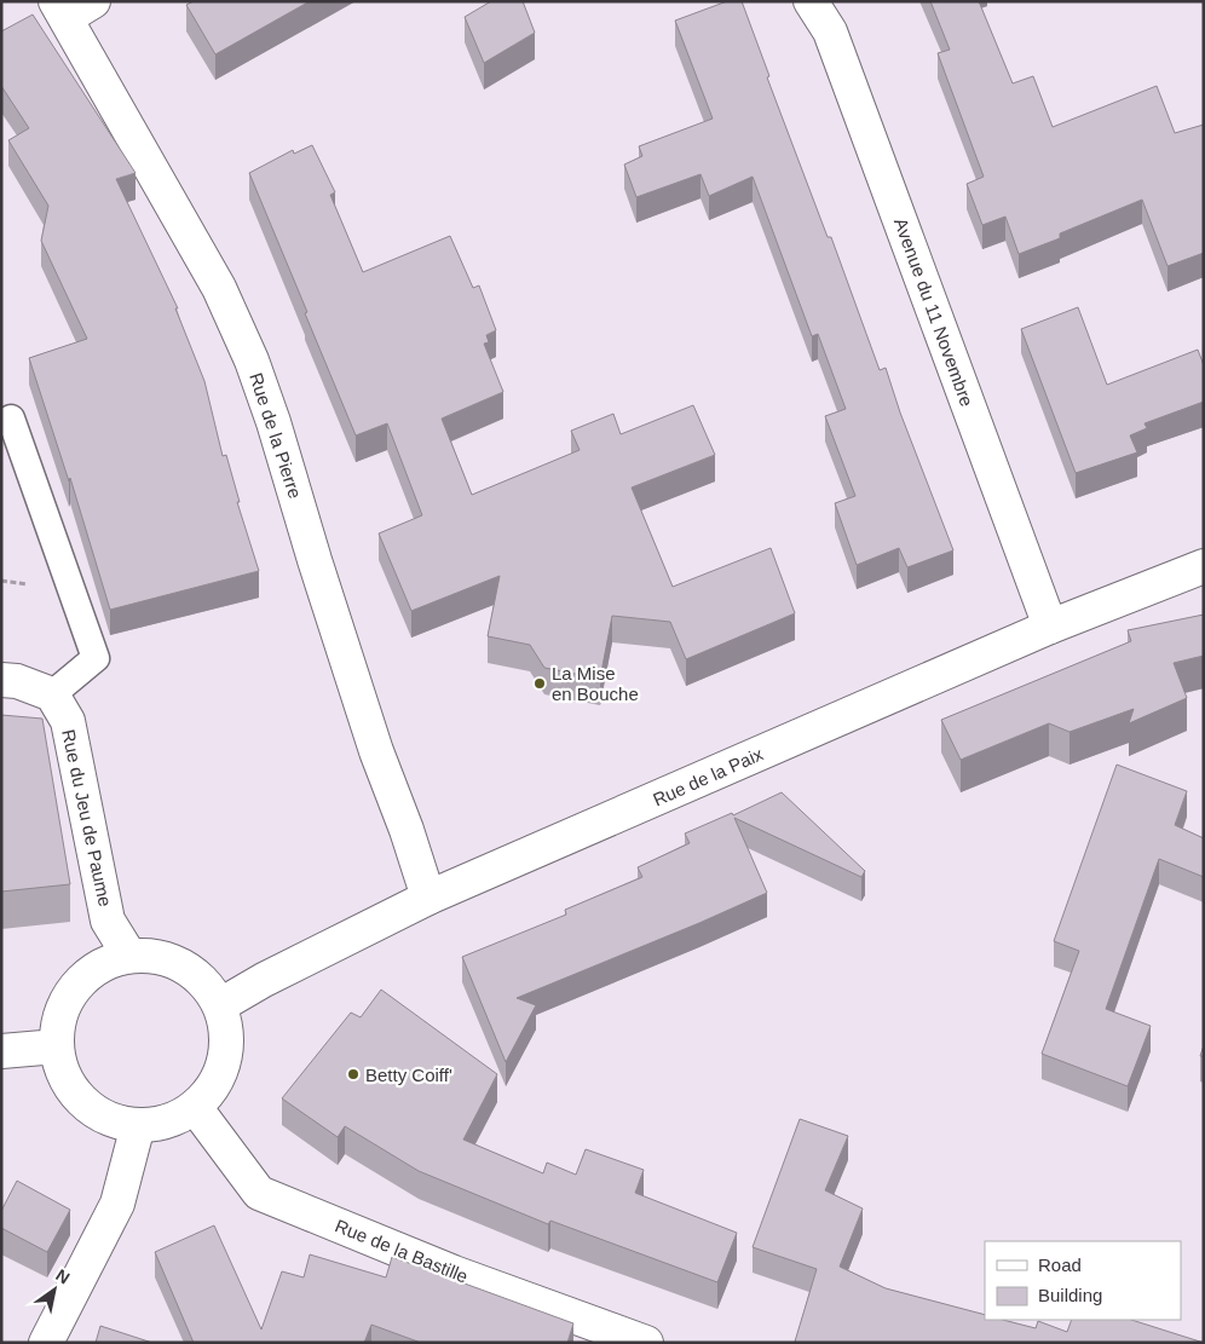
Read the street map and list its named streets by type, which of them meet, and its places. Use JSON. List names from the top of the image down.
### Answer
{
  "streets": {
    "street": [
      "Avenue du 11 Novembre",
      "Rue de la Pierre",
      "Rue de la Paix",
      "Rue du Jeu de Paume",
      "Rue de la Bastille"
    ]
  },
  "crossings": [
    ["Avenue du 11 Novembre", "Rue de la Paix"],
    ["Rue de la Pierre", "Rue de la Paix"],
    ["Rue de la Paix", "Rue du Jeu de Paume"],
    ["Rue de la Paix", "Rue de la Bastille"],
    ["Rue du Jeu de Paume", "Rue de la Bastille"]
  ],
  "places": ["La Mise en Bouche", "Betty Coiff'"],
  "legend": ["Road", "Building"],
  "north": "top right"
}
